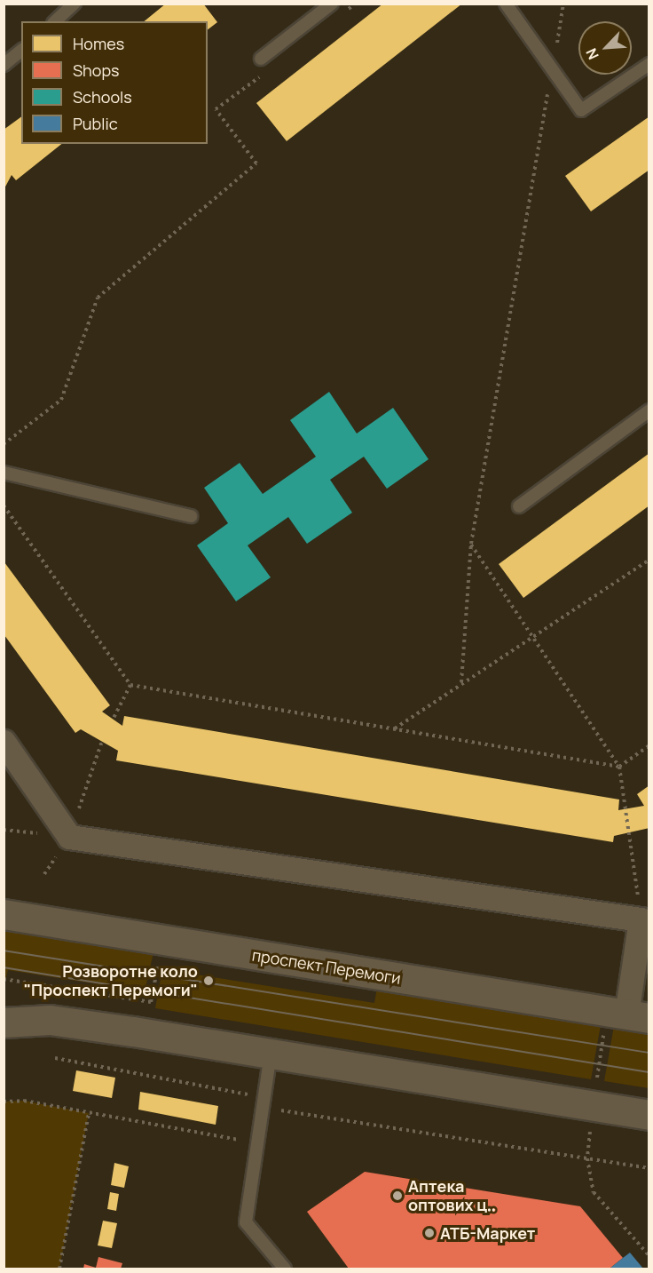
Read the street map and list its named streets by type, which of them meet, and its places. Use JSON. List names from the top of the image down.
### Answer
{
  "streets": {
    "main road": ["проспект Перемоги"]
  },
  "places": ["Розворотне коло \"Проспект Перемоги\"", "Аптека оптових ц‥", "АТБ-Маркет"],
  "legend": [
    "Homes",
    "Shops",
    "Schools",
    "Public"
  ],
  "north": "bottom left"
}
